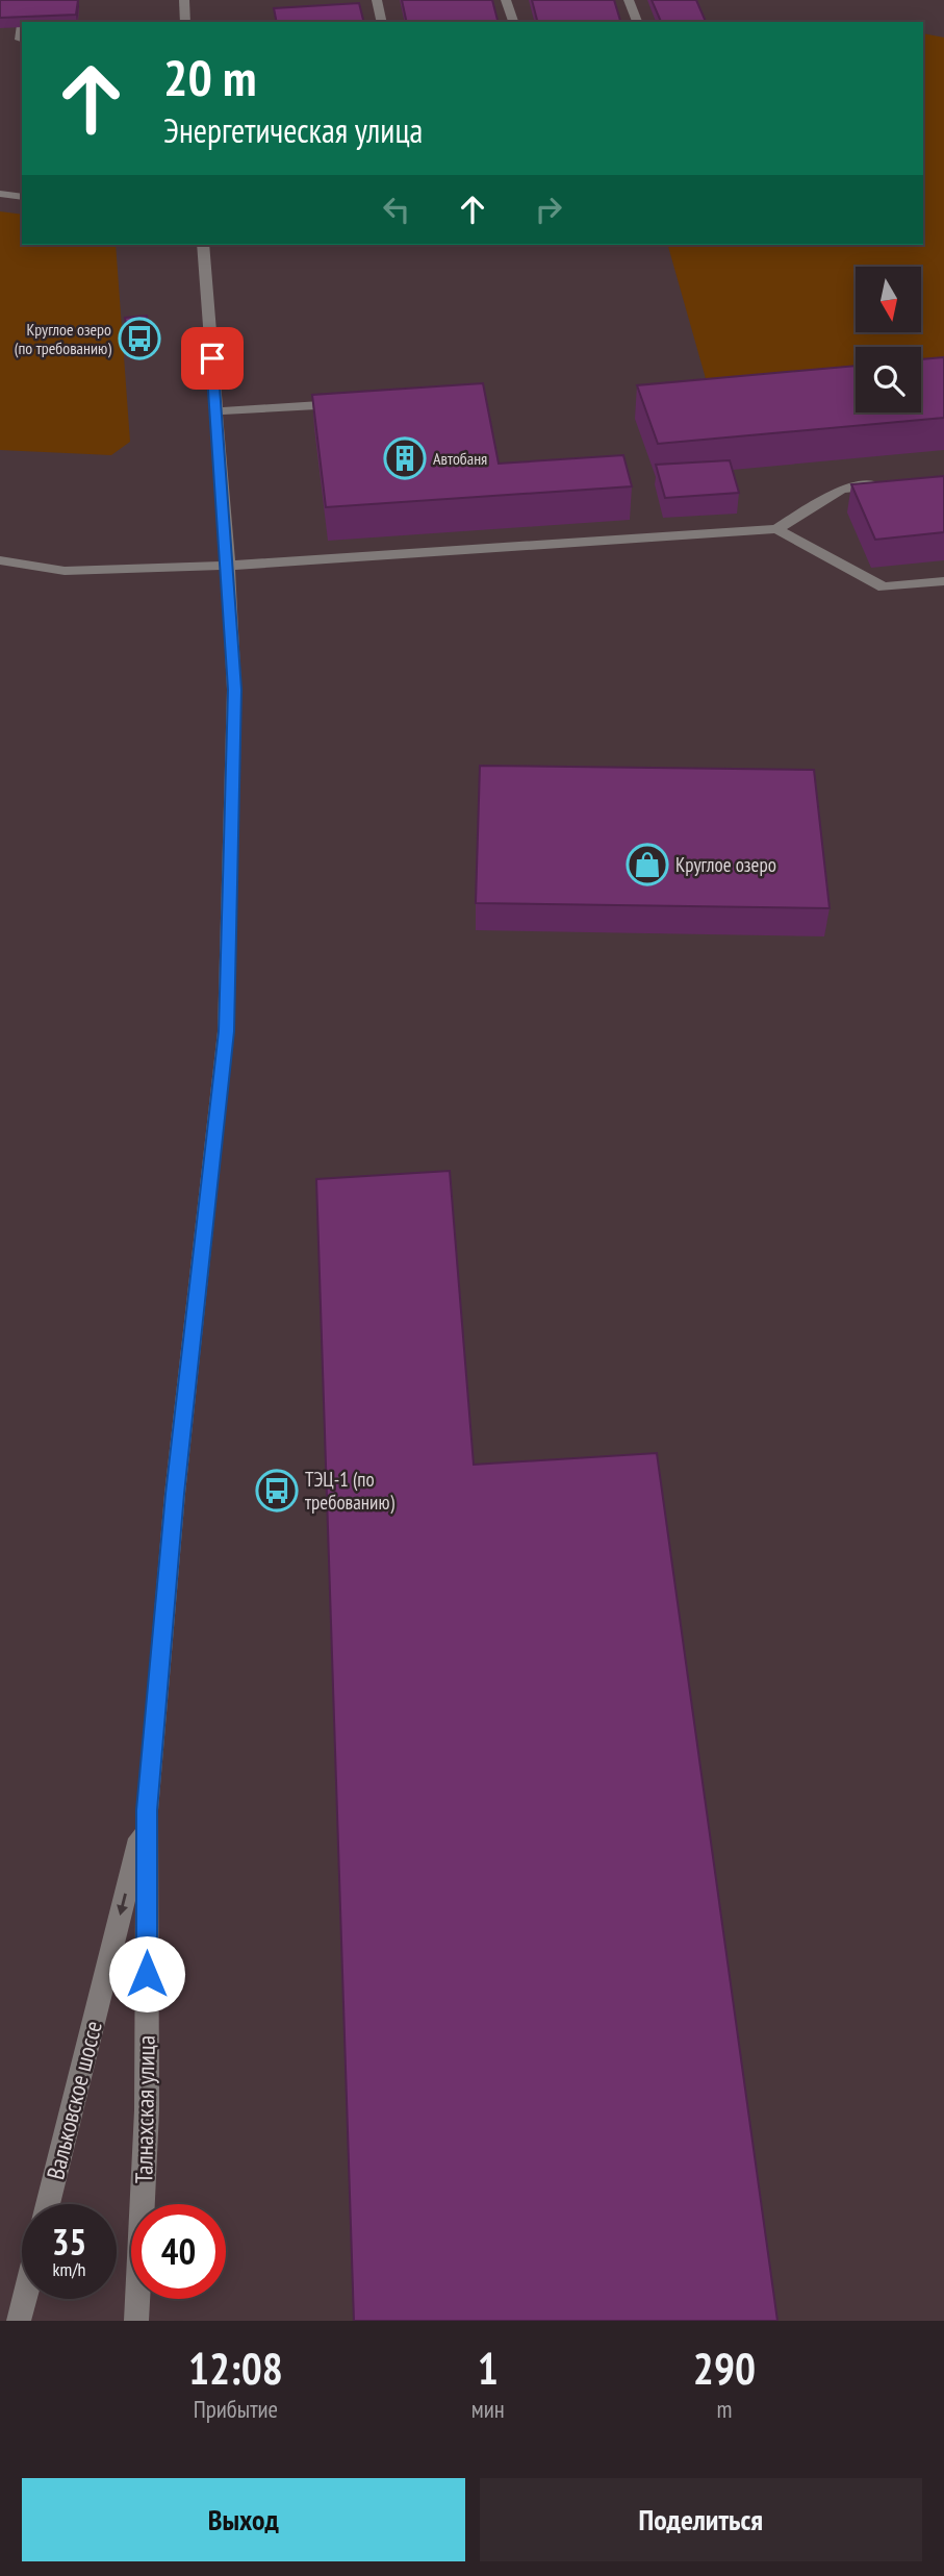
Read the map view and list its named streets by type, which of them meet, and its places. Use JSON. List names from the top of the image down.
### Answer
{
  "streets": {
    "street": ["Вальковское шоссе", "Талнахская улица"]
  },
  "crossings": [
    ["Вальковское шоссе", "Талнахская улица"]
  ],
  "one_way": ["Вальковское шоссе"],
  "places": {
    "bus stop": ["Круглое озеро (по требованию)", "ТЭЦ-1 (по требованию)"],
    "building": ["Автобаня"],
    "shop": ["Круглое озеро"]
  },
  "north": "bottom",
  "page": {
    "turn": ["20 m", "Энергетическая улица"],
    "speed": "35 km/h",
    "limit": "40",
    "eta": [
      "12:08",
      "Прибытие",
      "1",
      "мин",
      "290",
      "m"
    ],
    "buttons": ["Выход", "Поделиться"]
  }
}
